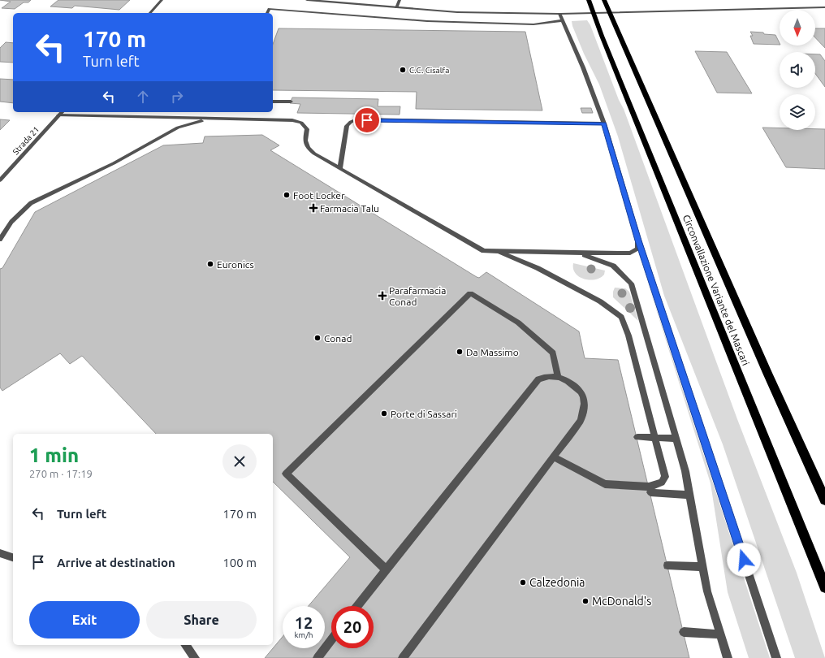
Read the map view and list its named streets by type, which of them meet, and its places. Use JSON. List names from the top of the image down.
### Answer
{
  "streets": {
    "highway": ["Circonvallazione Variante del Mascari"],
    "street": ["Strada 21"]
  },
  "places": {
    "other": [
      "C.C. Cisalfa",
      "Foot Locker",
      "Euronics",
      "Conad",
      "Da Massimo",
      "Porte di Sassari",
      "Calzedonia",
      "McDonald's"
    ],
    "health": ["Farmacia Talu", "Parafarmacia Conad"]
  },
  "north": "bottom",
  "page": {
    "turn": ["170 m", "Turn left"],
    "heading": ["1 min", "270 m · 17:19"],
    "list": [
      {
        "name": "Turn left",
        "value": "170 m"
      },
      {
        "name": "Arrive at destination",
        "value": "100 m"
      }
    ],
    "buttons": ["Exit", "Share"],
    "speed": "12 km/h",
    "limit": "20"
  }
}
